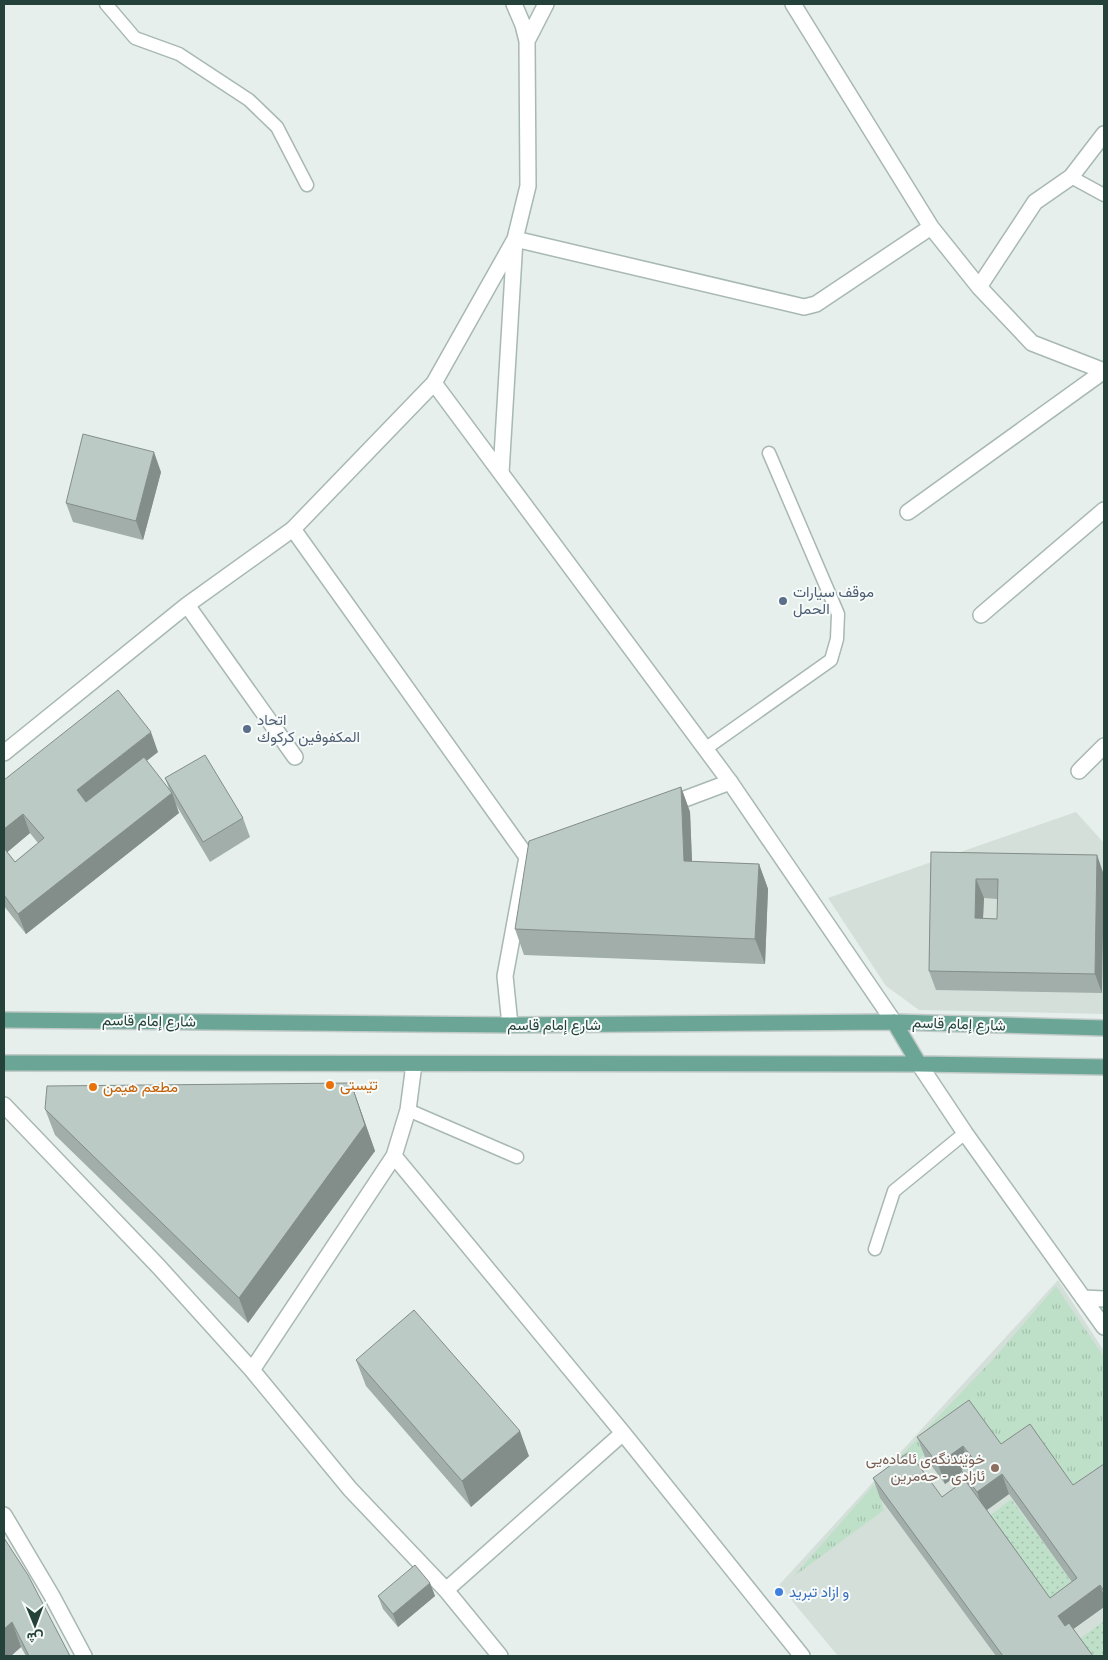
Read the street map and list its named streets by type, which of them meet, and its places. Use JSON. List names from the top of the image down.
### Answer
{
  "streets": {
    "main road": ["شارع إمام قاسم"]
  },
  "places": [
    "موقف سيارات الحمل",
    "اتحاد المكفوفين كركوك",
    "تێستی",
    "مطعم هيمن",
    "خوێندنگەی ئامادەیی ئازادی - حەمرین",
    "و ازاد تبريد"
  ],
  "north": "bottom"
}
